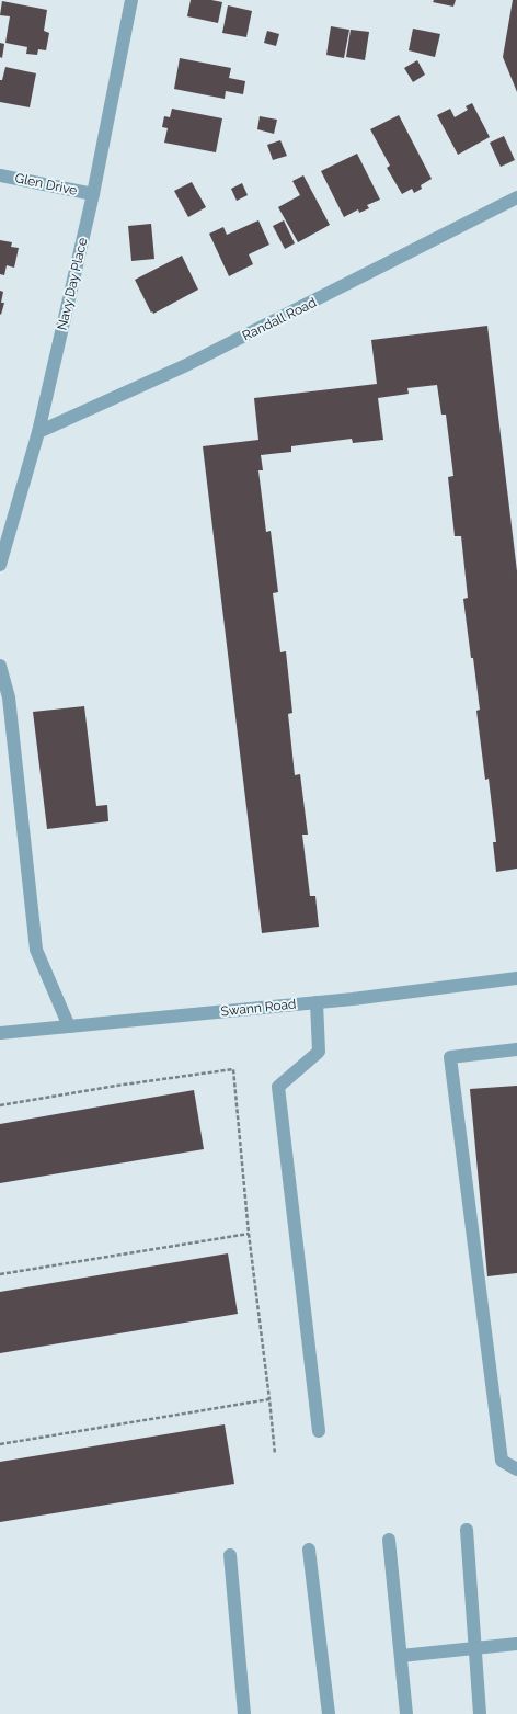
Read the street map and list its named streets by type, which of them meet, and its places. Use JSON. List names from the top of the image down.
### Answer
{
  "streets": {
    "street": [
      "Glen Drive",
      "Navy Day Place",
      "Randall Road",
      "Swann Road"
    ]
  },
  "crossings": [
    ["Glen Drive", "Navy Day Place"],
    ["Navy Day Place", "Randall Road"]
  ]
}
